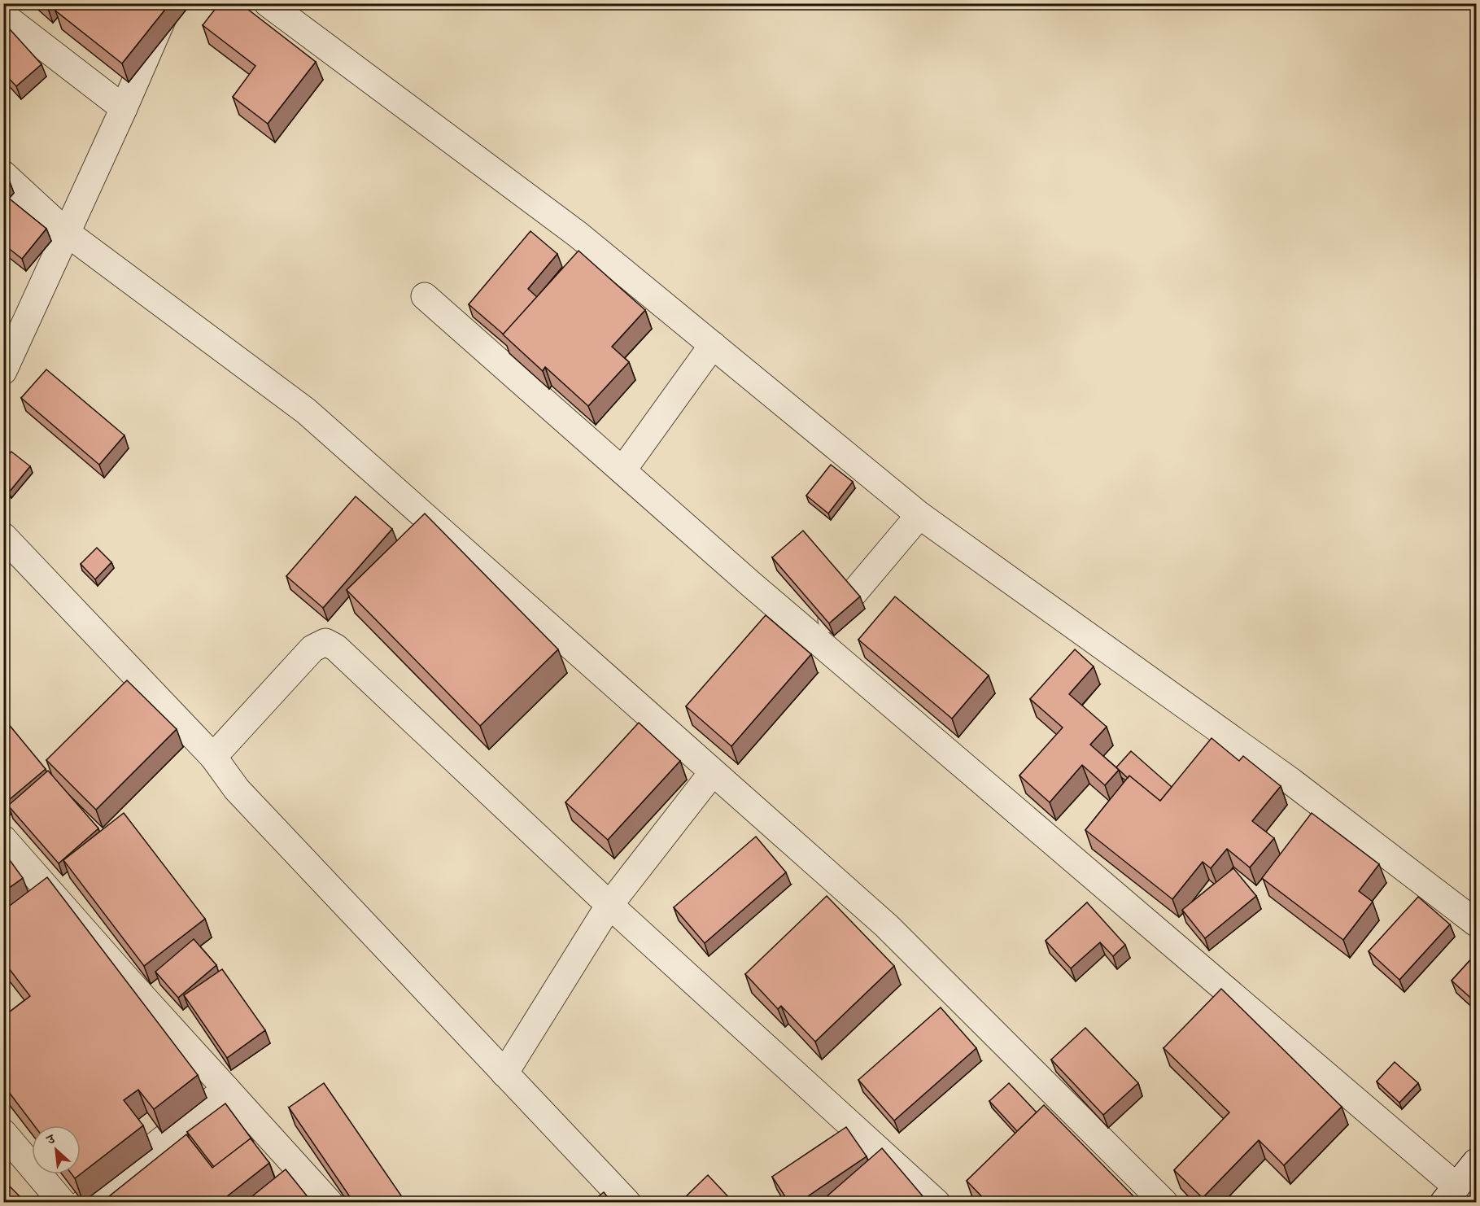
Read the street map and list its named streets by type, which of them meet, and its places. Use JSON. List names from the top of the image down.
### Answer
{
  "north": "top left"
}
